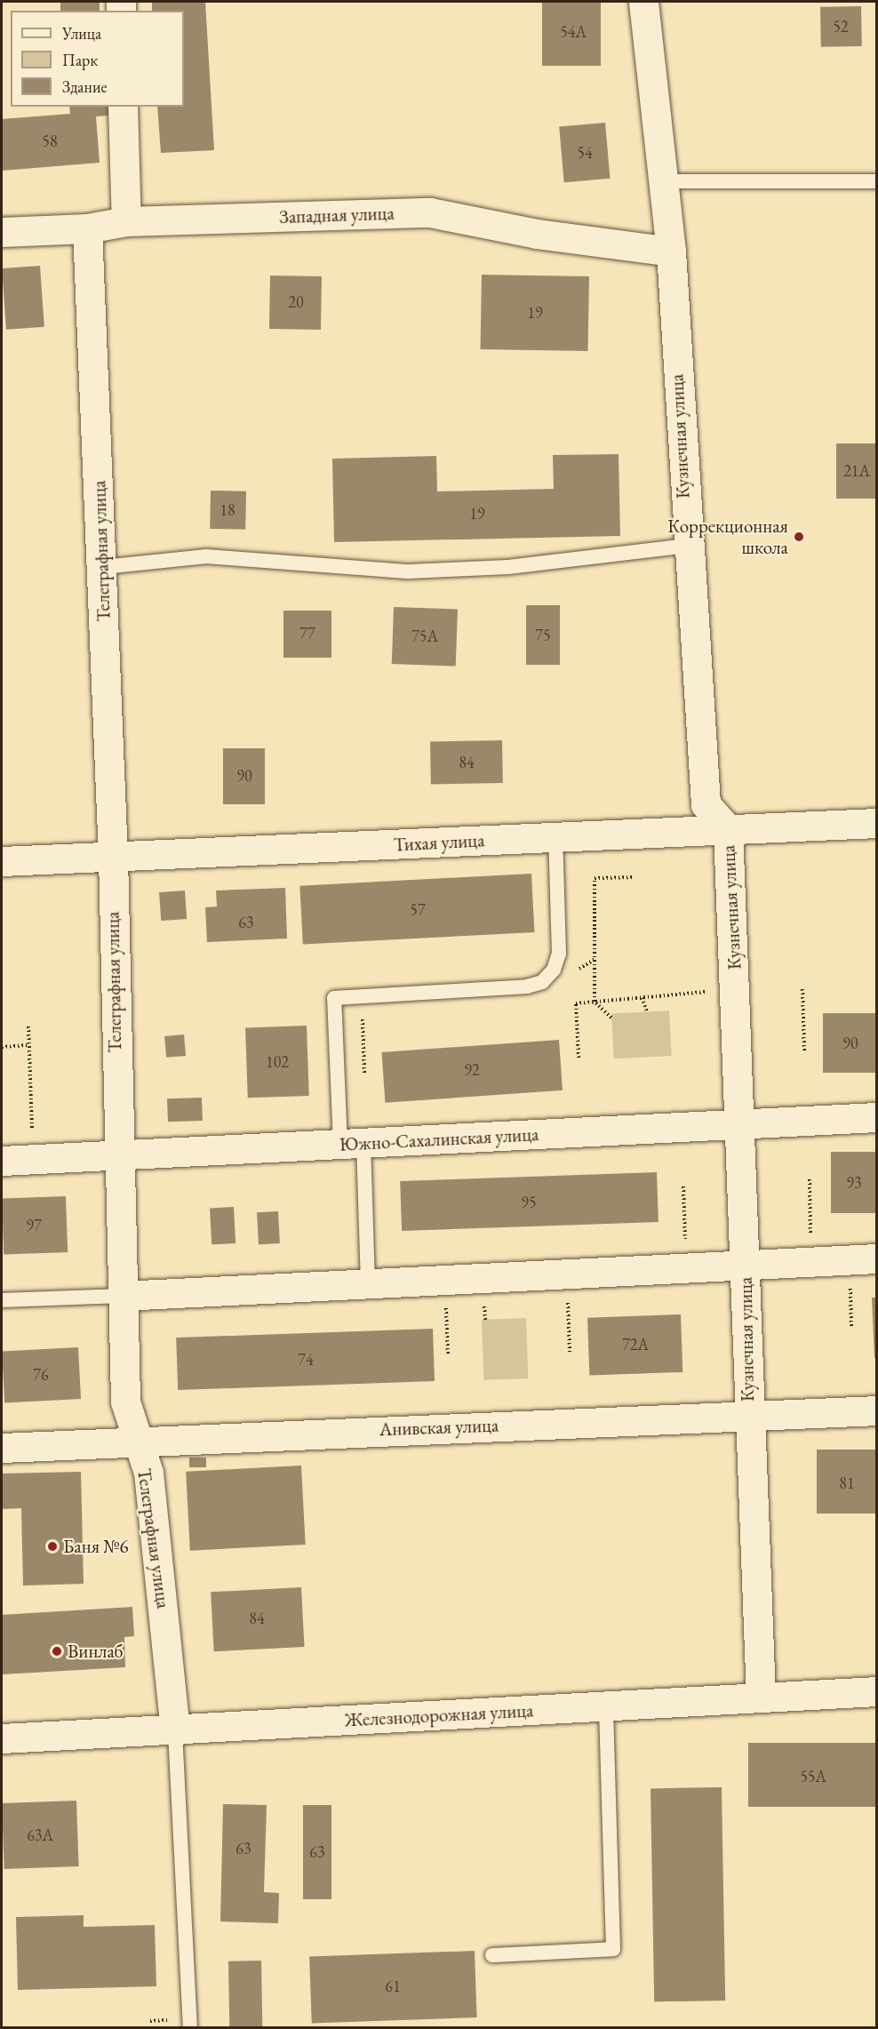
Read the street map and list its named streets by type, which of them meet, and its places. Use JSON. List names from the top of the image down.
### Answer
{
  "streets": {
    "street": [
      "Западная улица",
      "Кузнечная улица",
      "Телеграфная улица",
      "Тихая улица",
      "Южно-Сахалинская улица",
      "Анивская улица",
      "Железнодорожная улица"
    ]
  },
  "crossings": [
    ["Западная улица", "Кузнечная улица"],
    ["Западная улица", "Телеграфная улица"],
    ["Кузнечная улица", "Тихая улица"],
    ["Кузнечная улица", "Южно-Сахалинская улица"],
    ["Кузнечная улица", "Анивская улица"],
    ["Кузнечная улица", "Железнодорожная улица"],
    ["Телеграфная улица", "Тихая улица"],
    ["Телеграфная улица", "Южно-Сахалинская улица"],
    ["Телеграфная улица", "Анивская улица"],
    ["Телеграфная улица", "Железнодорожная улица"]
  ],
  "places": ["Коррекционная школа", "Баня №6", "Винлаб"],
  "house_numbers": [
    "52",
    "54А",
    "58",
    "54",
    "20",
    "19",
    "21А",
    "18",
    "19",
    "77",
    "75",
    "75А",
    "84",
    "90",
    "57",
    "63",
    "90",
    "102",
    "92",
    "93",
    "95",
    "97",
    "72А",
    "74",
    "76",
    "81",
    "84",
    "55А",
    "63А",
    "63",
    "63",
    "61"
  ],
  "legend": ["Улица", "Парк", "Здание"]
}
